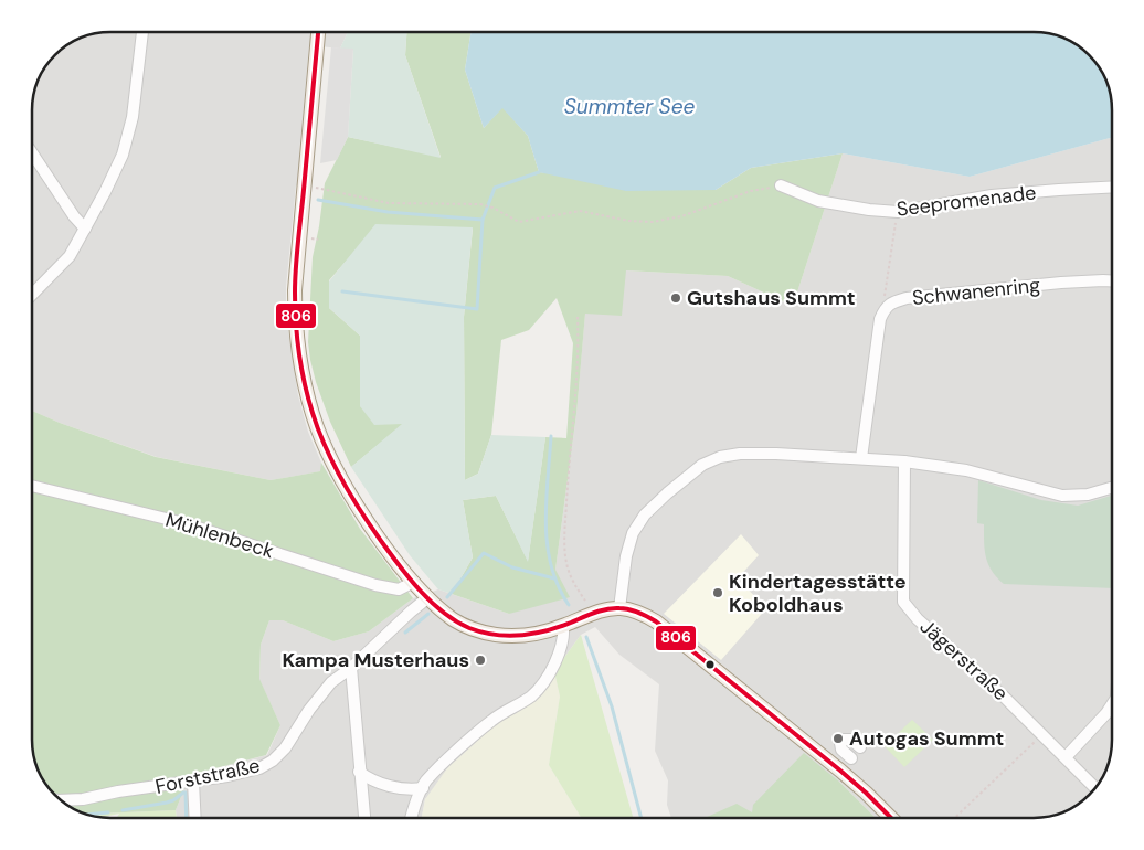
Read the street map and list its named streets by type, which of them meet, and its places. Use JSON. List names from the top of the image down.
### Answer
{
  "streets": {
    "street": [
      "Seepromenade",
      "Schwanenring",
      "Mühlenbeck",
      "Jägerstraße",
      "Forststraße"
    ]
  },
  "water": ["Summter See"],
  "places": [
    "Gutshaus Summt",
    "Kindertagesstätte Koboldhaus",
    "Kampa Musterhaus",
    "Autogas Summt"
  ],
  "lines": ["transit line 806"]
}
